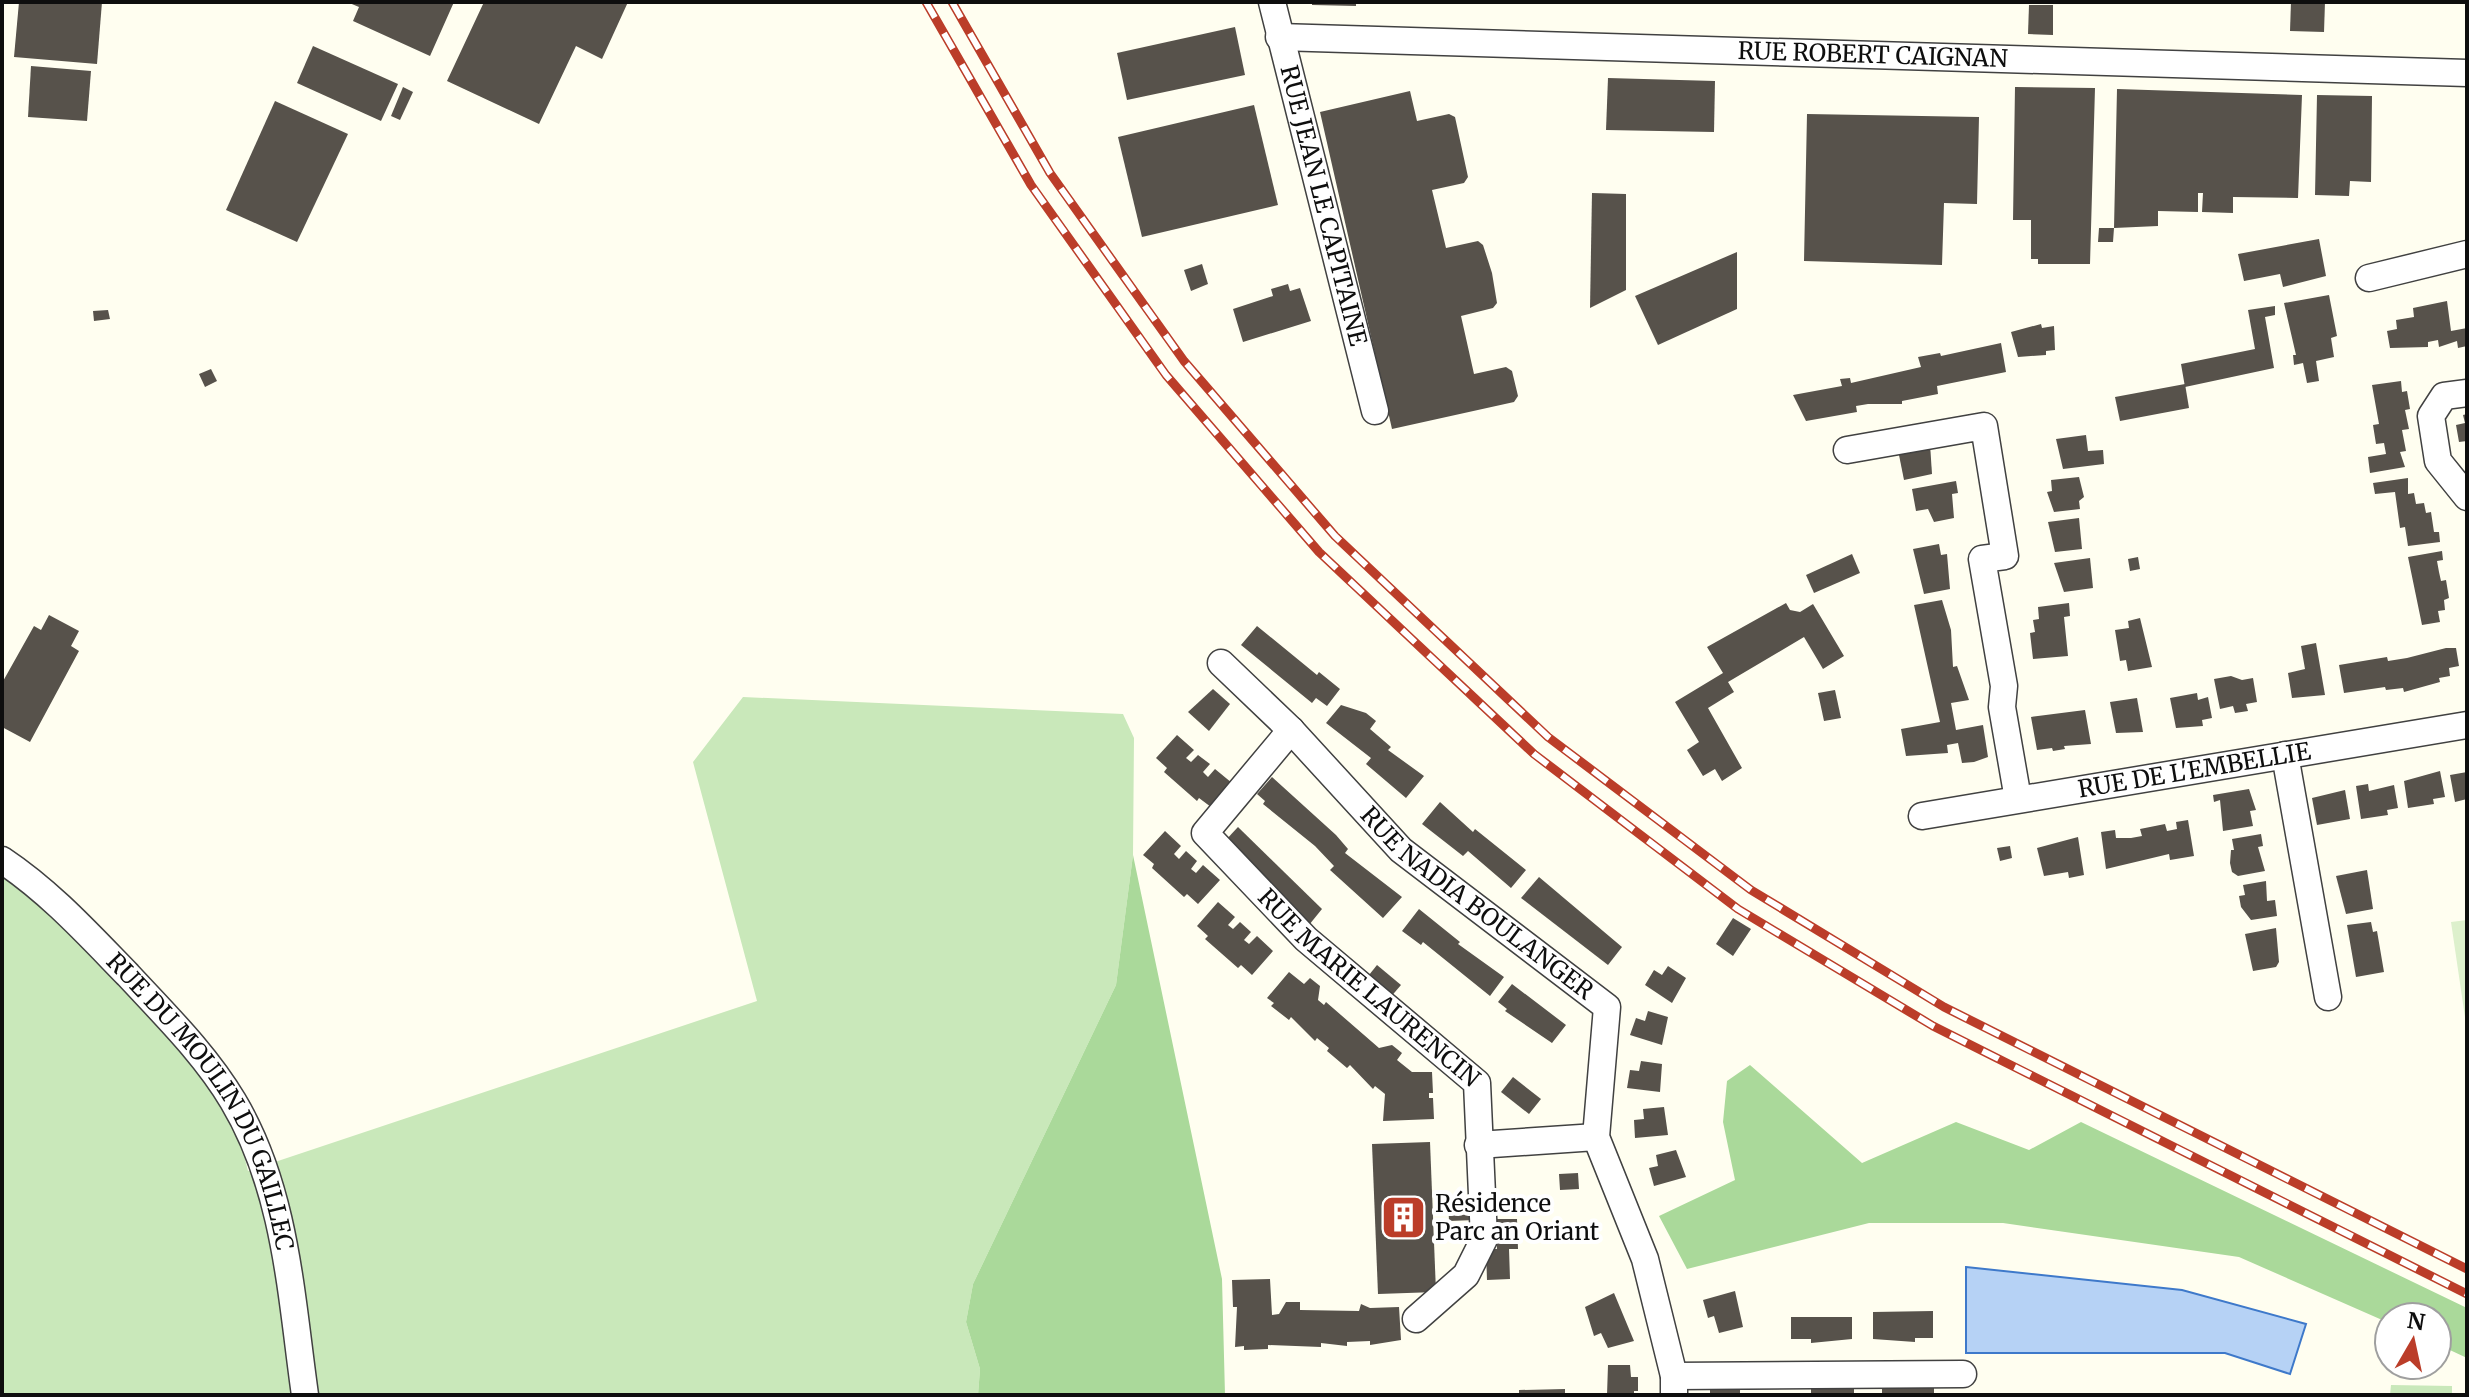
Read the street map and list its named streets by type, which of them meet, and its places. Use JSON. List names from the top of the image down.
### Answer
{
  "streets": {
    "street": [
      "RUE ROBERT CAIGNAN",
      "RUE JEAN LE CAPITAINE",
      "RUE DE L'EMBELLIE",
      "RUE NADIA BOULANGER",
      "RUE MARIE LAURENCIN",
      "RUE DU MOULIN DU GAILLEC"
    ]
  },
  "crossings": [
    ["RUE ROBERT CAIGNAN", "RUE JEAN LE CAPITAINE"],
    ["RUE NADIA BOULANGER", "RUE MARIE LAURENCIN"]
  ],
  "places": {
    "building": ["Résidence Parc an Oriant"]
  },
  "north": "top"
}
